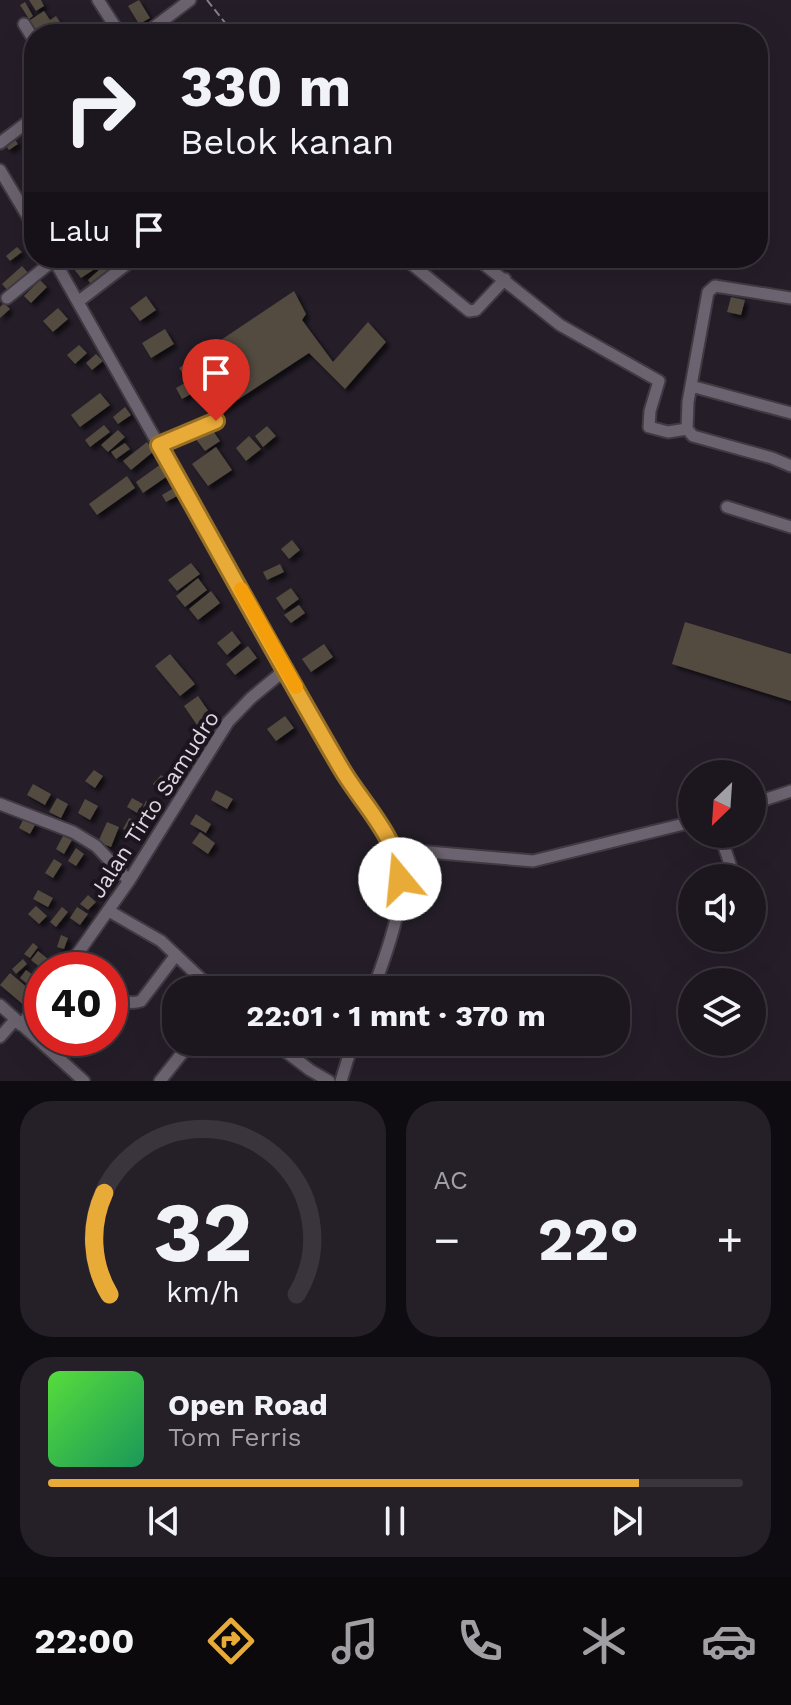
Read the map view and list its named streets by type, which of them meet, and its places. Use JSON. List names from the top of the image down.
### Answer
{
  "streets": {
    "street": ["Jalan Tirto Samudro"]
  },
  "north": "bottom left",
  "page": {
    "turn": ["330 m", "Belok kanan"],
    "then": "Lalu",
    "limit": "40",
    "trip": "22:01 · 1 mnt · 370 m",
    "tile": "AC",
    "heat": ["−", "22°", "+"],
    "song": ["Open Road", "Tom Ferris"],
    "tabs": "22:00",
    "gauge": ["32", "km/h"]
  }
}
